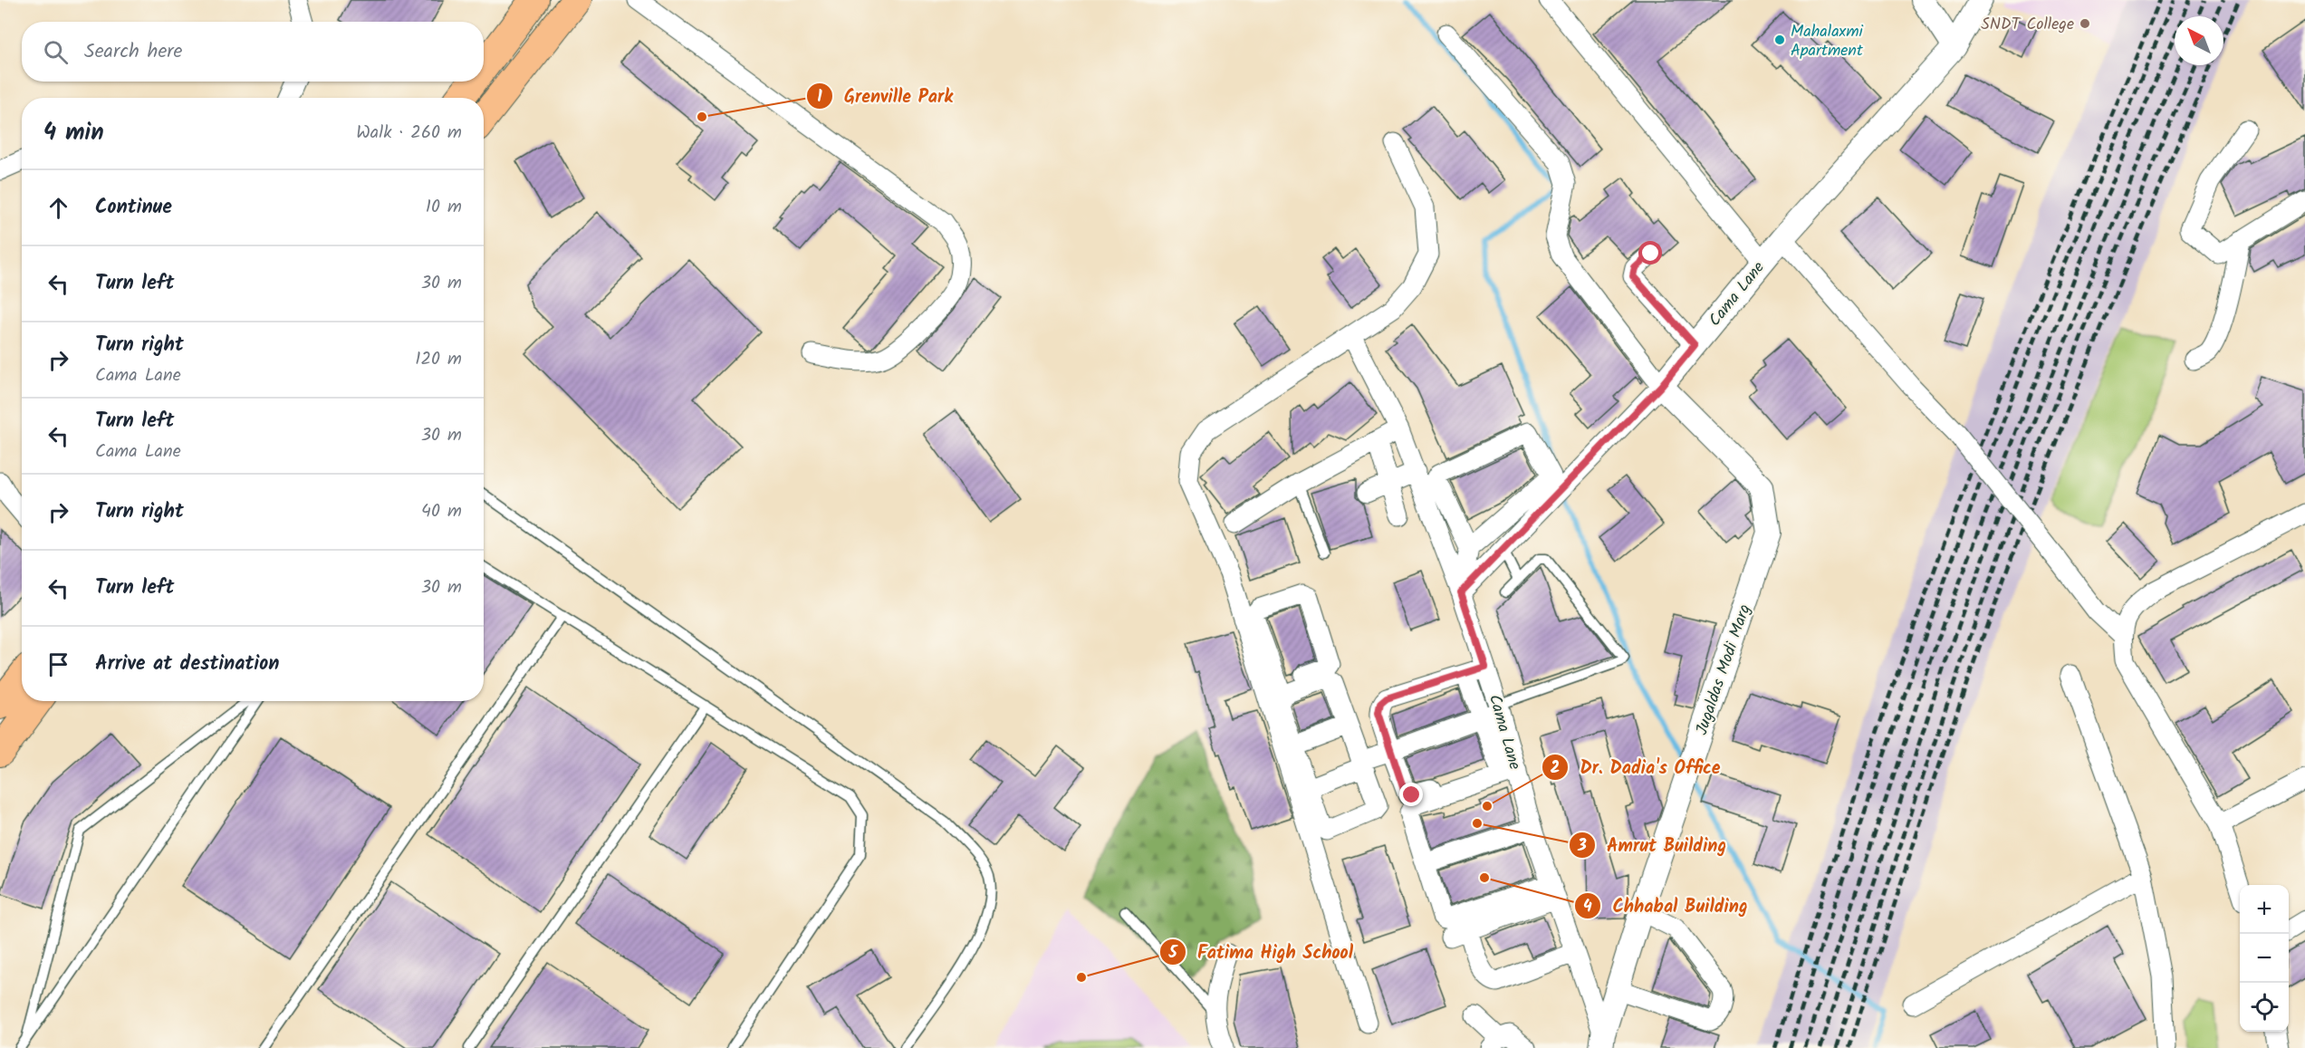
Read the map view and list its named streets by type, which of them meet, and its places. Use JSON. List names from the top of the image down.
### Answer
{
  "streets": {
    "street": ["Cama Lane", "Jugaldas Modi Marg"]
  },
  "crossings": [
    ["Cama Lane", "Jugaldas Modi Marg"]
  ],
  "places": [
    "SNDT College",
    "Mahalaxmi Apartment",
    "Grenville Park",
    "Dr. Dadia's Office",
    "Amrut Building",
    "Chhabal Building",
    "Fatima High School"
  ],
  "north": "top left",
  "page": {
    "search": "Search here",
    "heading": ["4 min", "Walk · 260 m"],
    "list": [
      ["Continue", "10 m"],
      ["Turn left", "30 m"],
      ["Turn right", "Cama Lane", "120 m"],
      ["Turn left", "Cama Lane", "30 m"],
      ["Turn right", "40 m"],
      ["Turn left", "30 m"],
      "Arrive at destination"
    ],
    "map_buttons": ["+", "−"]
  }
}
